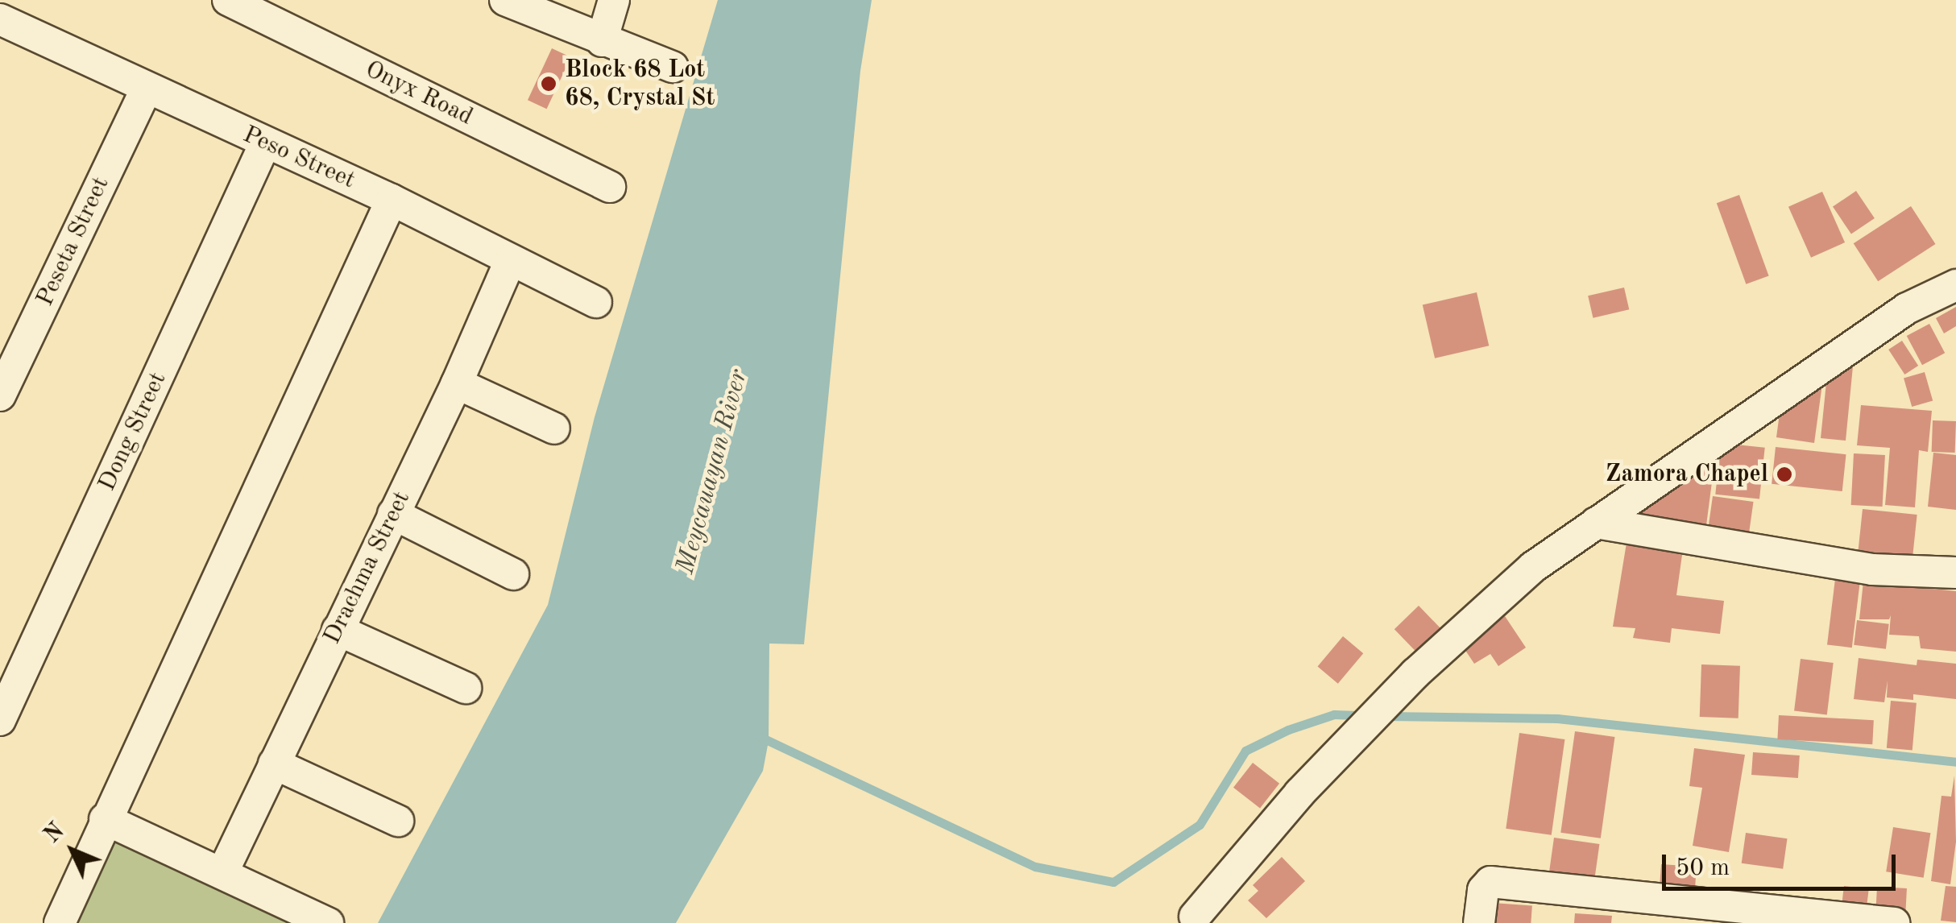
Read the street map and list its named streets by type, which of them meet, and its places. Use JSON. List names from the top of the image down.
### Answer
{
  "streets": {
    "street": [
      "Onyx Road",
      "Peso Street",
      "Peseta Street",
      "Dong Street",
      "Drachma Street"
    ]
  },
  "crossings": [
    ["Peso Street", "Peseta Street"],
    ["Peso Street", "Dong Street"],
    ["Peso Street", "Drachma Street"]
  ],
  "water": ["Meycauayan River"],
  "places": ["Block 68 Lot 68, Crystal St", "Zamora Chapel"],
  "scale_bar": "50 m",
  "north": "top left"
}
